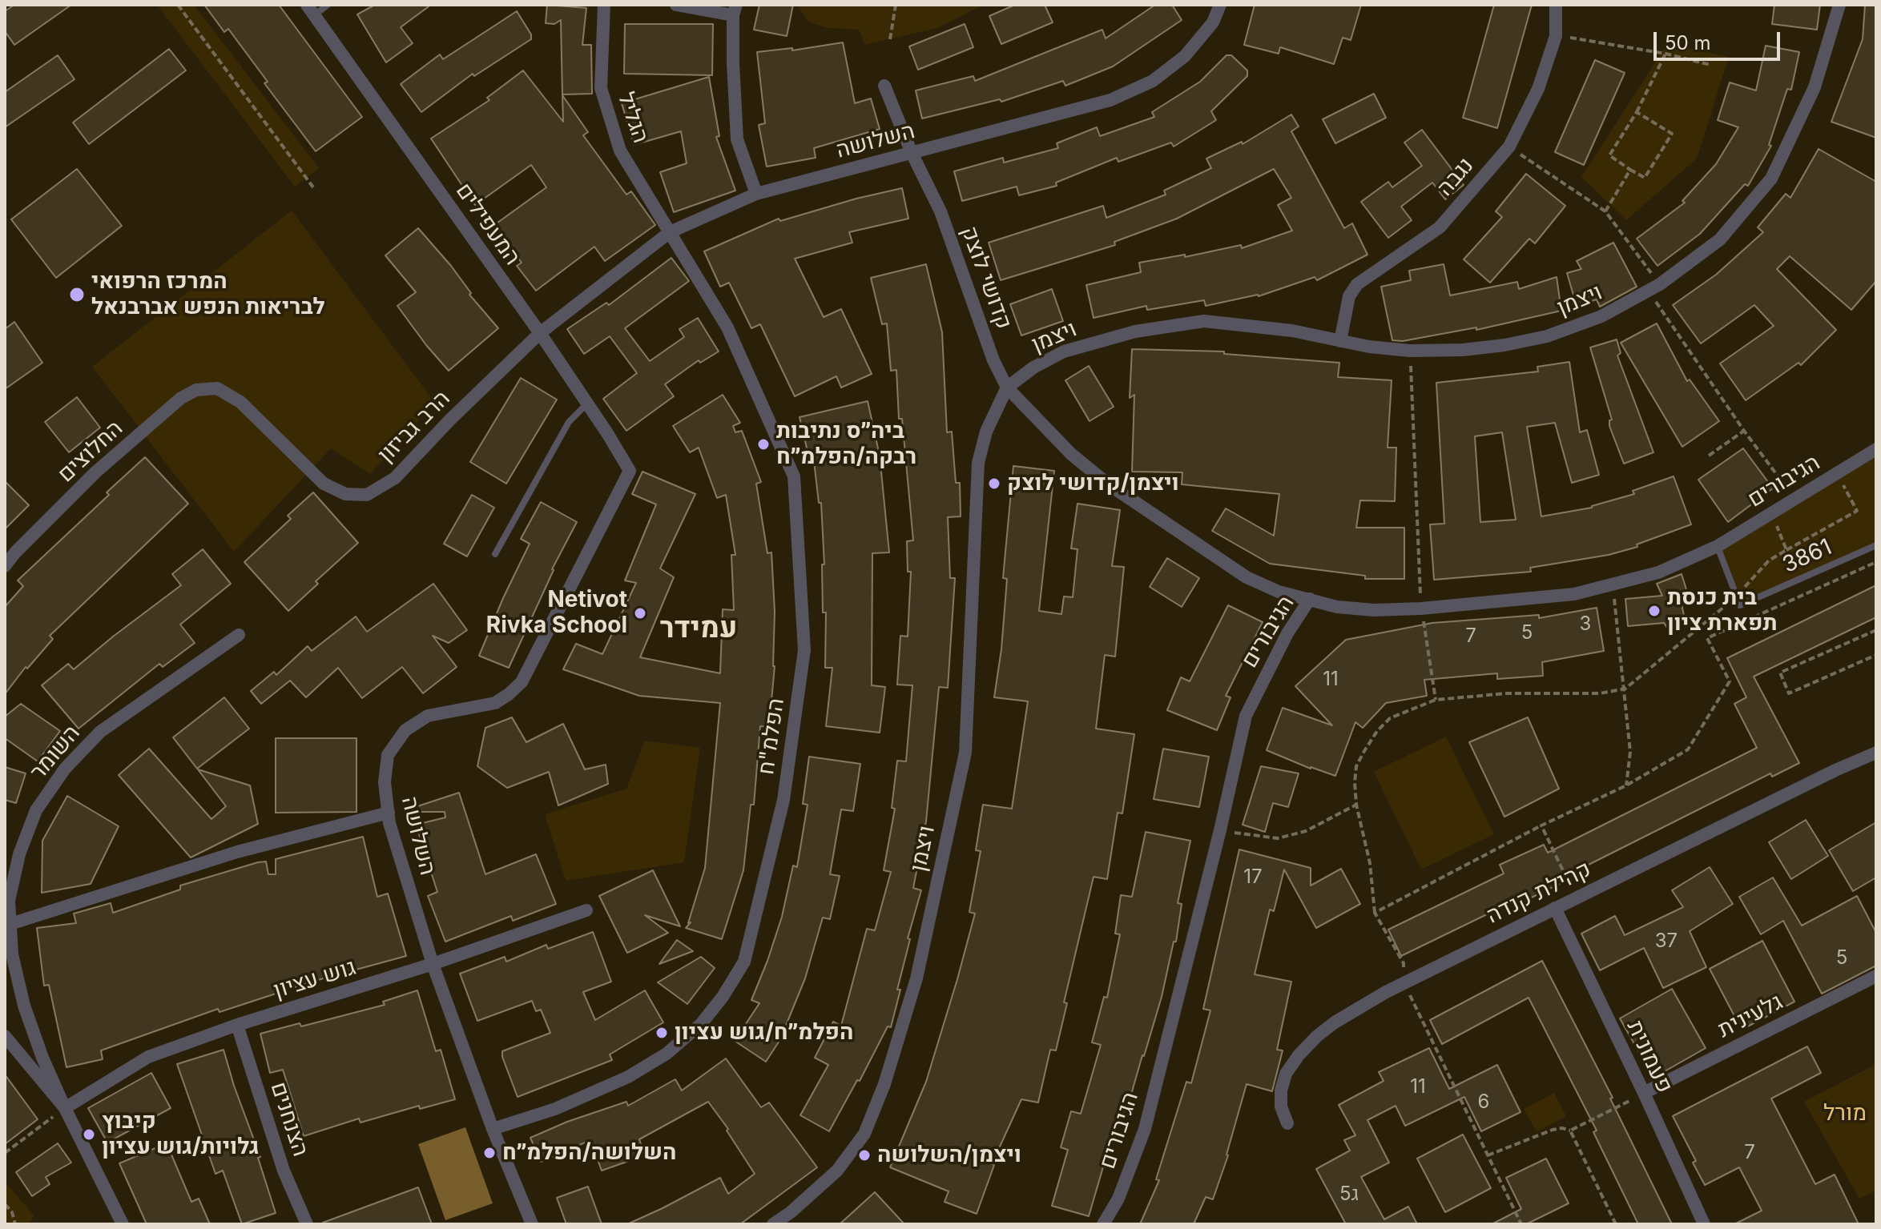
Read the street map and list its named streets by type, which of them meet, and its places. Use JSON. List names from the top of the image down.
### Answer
{
  "streets": {
    "street": [
      "הגליל",
      "השלושה",
      "נגבה",
      "המעפילים",
      "קדושי לוצק",
      "ויצמן",
      "הרב גביזון",
      "החלוצים",
      "הגיבורים",
      "הפלמ\"ח",
      "השומר",
      "קהילת קנדה",
      "גוש עציון",
      "גלעינית",
      "פעמונית",
      "הצנחנים"
    ],
    "lane": ["3861"]
  },
  "crossings": [
    ["הגליל", "השלושה"],
    ["הגליל", "הפלמ\"ח"],
    ["השלושה", "המעפילים"],
    ["השלושה", "קדושי לוצק"],
    ["השלושה", "הרב גביזון"],
    ["השלושה", "הפלמ\"ח"],
    ["השלושה", "גוש עציון"],
    ["נגבה", "ויצמן"],
    ["המעפילים", "הרב גביזון"],
    ["קדושי לוצק", "ויצמן"],
    ["קדושי לוצק", "הגיבורים"],
    ["הרב גביזון", "החלוצים"],
    ["השומר", "גוש עציון"],
    ["קהילת קנדה", "פעמונית"],
    ["גוש עציון", "הצנחנים"],
    ["גלעינית", "פעמונית"]
  ],
  "districts": ["עמידר"],
  "parks": ["מורל"],
  "places": [
    "המרכז הרפואי לבריאות הנפש אברבנאל",
    "ביה״ס נתיבות רבקה/הפלמ״ח",
    "ויצמן/קדושי לוצק",
    "בית כנסת תפארת ציון",
    "Netivot Rivka School",
    "הפלמ״ח/גוש עציון",
    "קיבוץ גלויות/גוש עציון",
    "השלושה/הפלמ״ח",
    "ויצמן/השלושה"
  ],
  "house_numbers": [
    "3",
    "5",
    "7",
    "11",
    "17",
    "37",
    "5",
    "11",
    "6",
    "7",
    "5ג"
  ],
  "scale_bar": "50 m"
}
